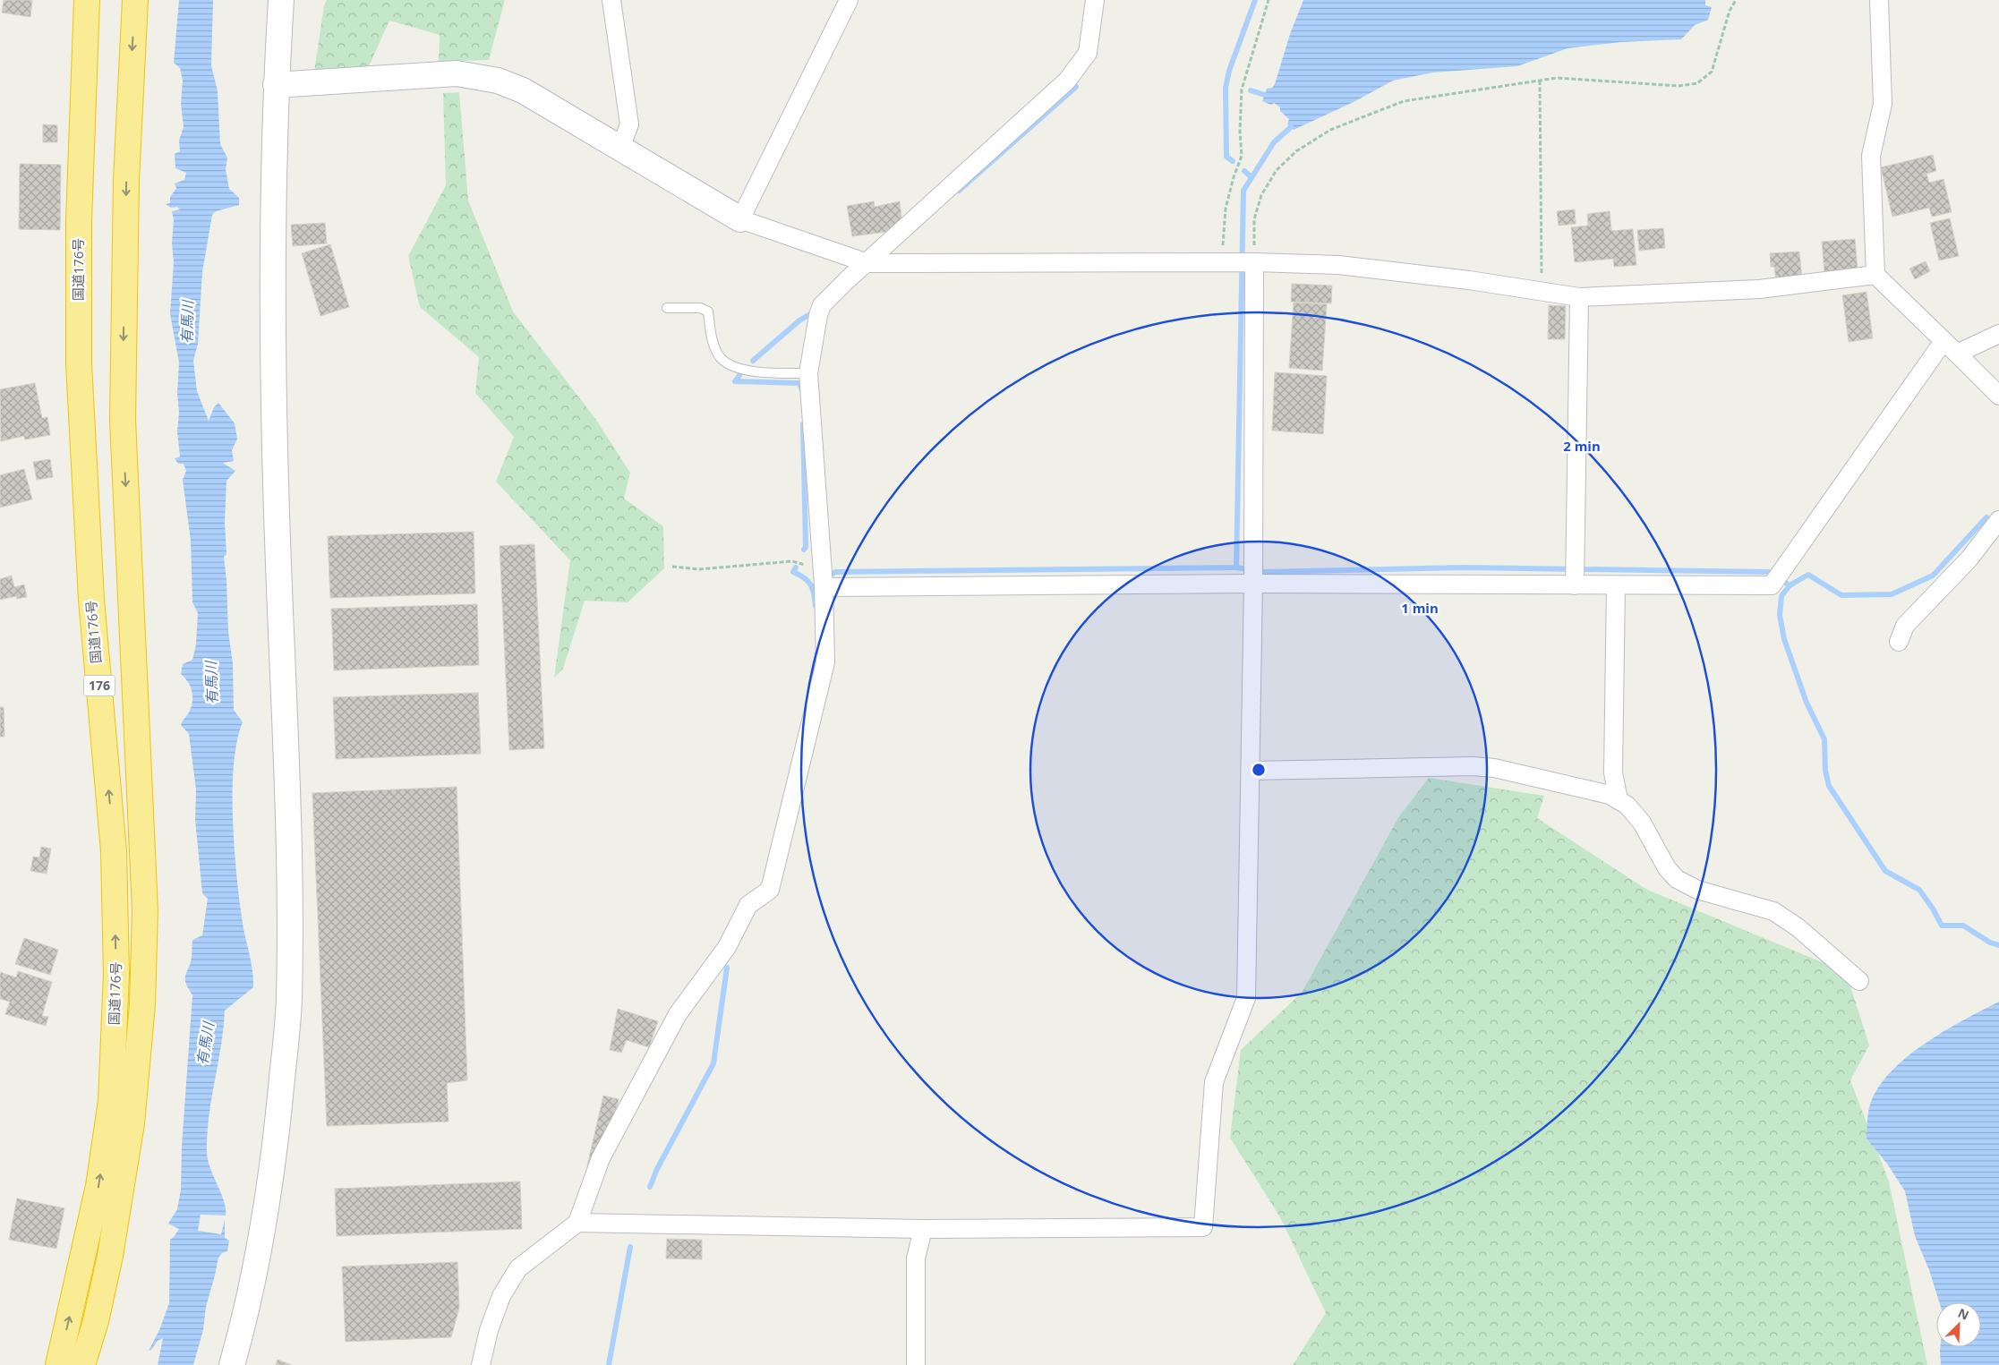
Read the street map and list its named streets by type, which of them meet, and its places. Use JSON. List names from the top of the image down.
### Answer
{
  "streets": {
    "highway": ["国道176号", "176"]
  },
  "water": ["有馬川"],
  "north": "top right",
  "rings": ["2 min", "1 min"]
}
